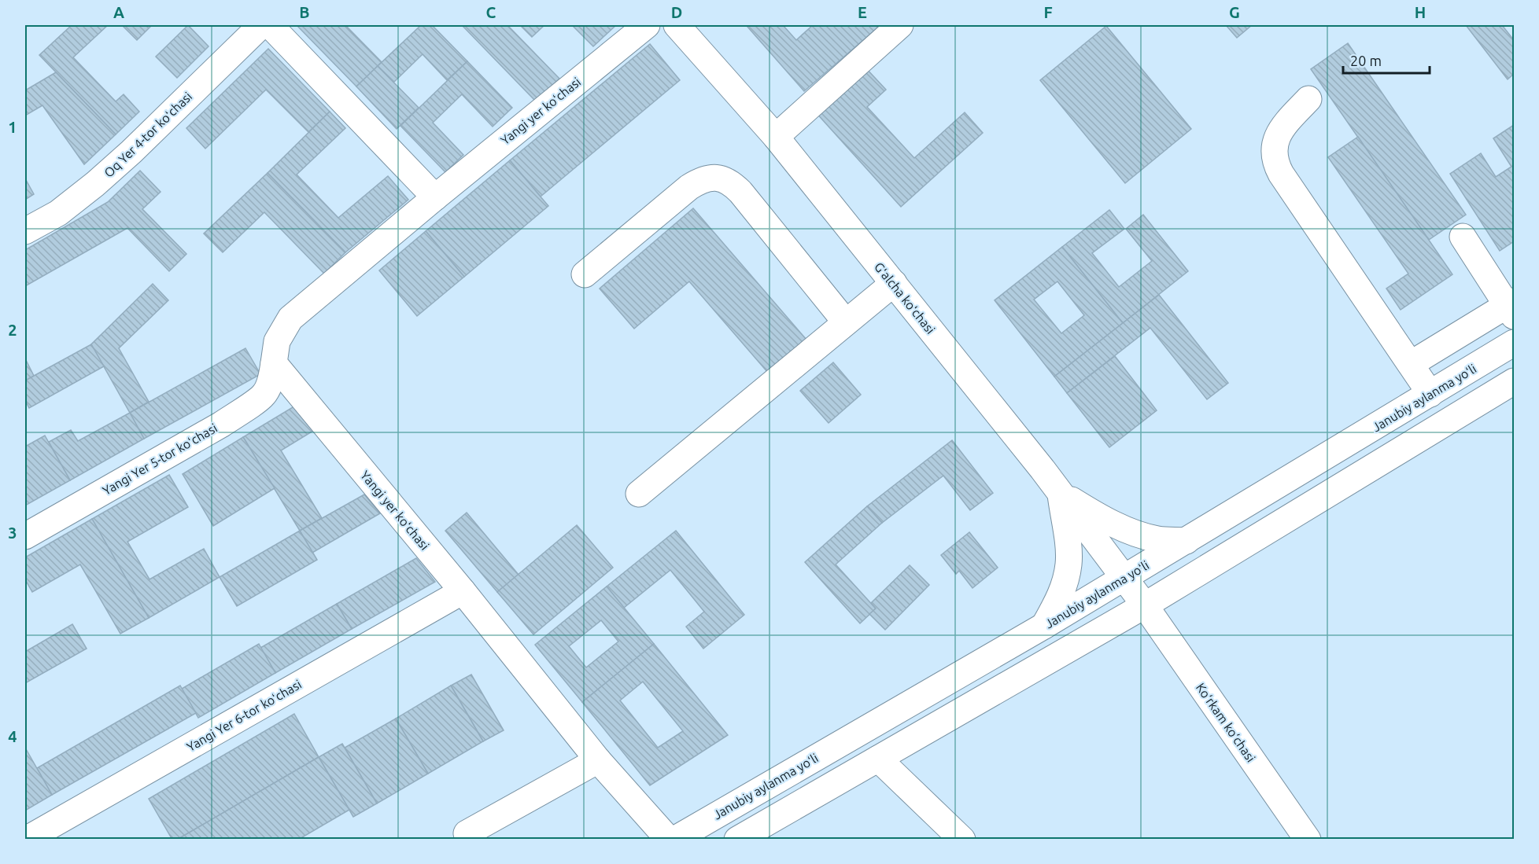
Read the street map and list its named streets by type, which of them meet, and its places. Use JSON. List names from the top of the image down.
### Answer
{
  "streets": {
    "main road": [
      "Yangi yer koʻchasi",
      "Oq Yer 4-tor koʻchasi",
      "Gʻalcha koʻchasi",
      "Janubiy aylanma yoʻli",
      "Yangi Yer 5-tor koʻchasi",
      "Yangi Yer 6-tor koʻchasi",
      "Ko‘rkam ko‘chasi"
    ]
  },
  "crossings": [
    ["Yangi yer koʻchasi", "Yangi Yer 5-tor koʻchasi"],
    ["Yangi yer koʻchasi", "Yangi Yer 6-tor koʻchasi"],
    ["Gʻalcha koʻchasi", "Janubiy aylanma yoʻli"],
    ["Gʻalcha koʻchasi", "Ko‘rkam ko‘chasi"],
    ["Janubiy aylanma yoʻli", "Ko‘rkam ko‘chasi"]
  ],
  "scale_bar": "20 m",
  "grid": {
    "columns": [
      "A",
      "B",
      "C",
      "D",
      "E",
      "F",
      "G",
      "H"
    ],
    "rows": [
      "1",
      "2",
      "3",
      "4"
    ]
  }
}
